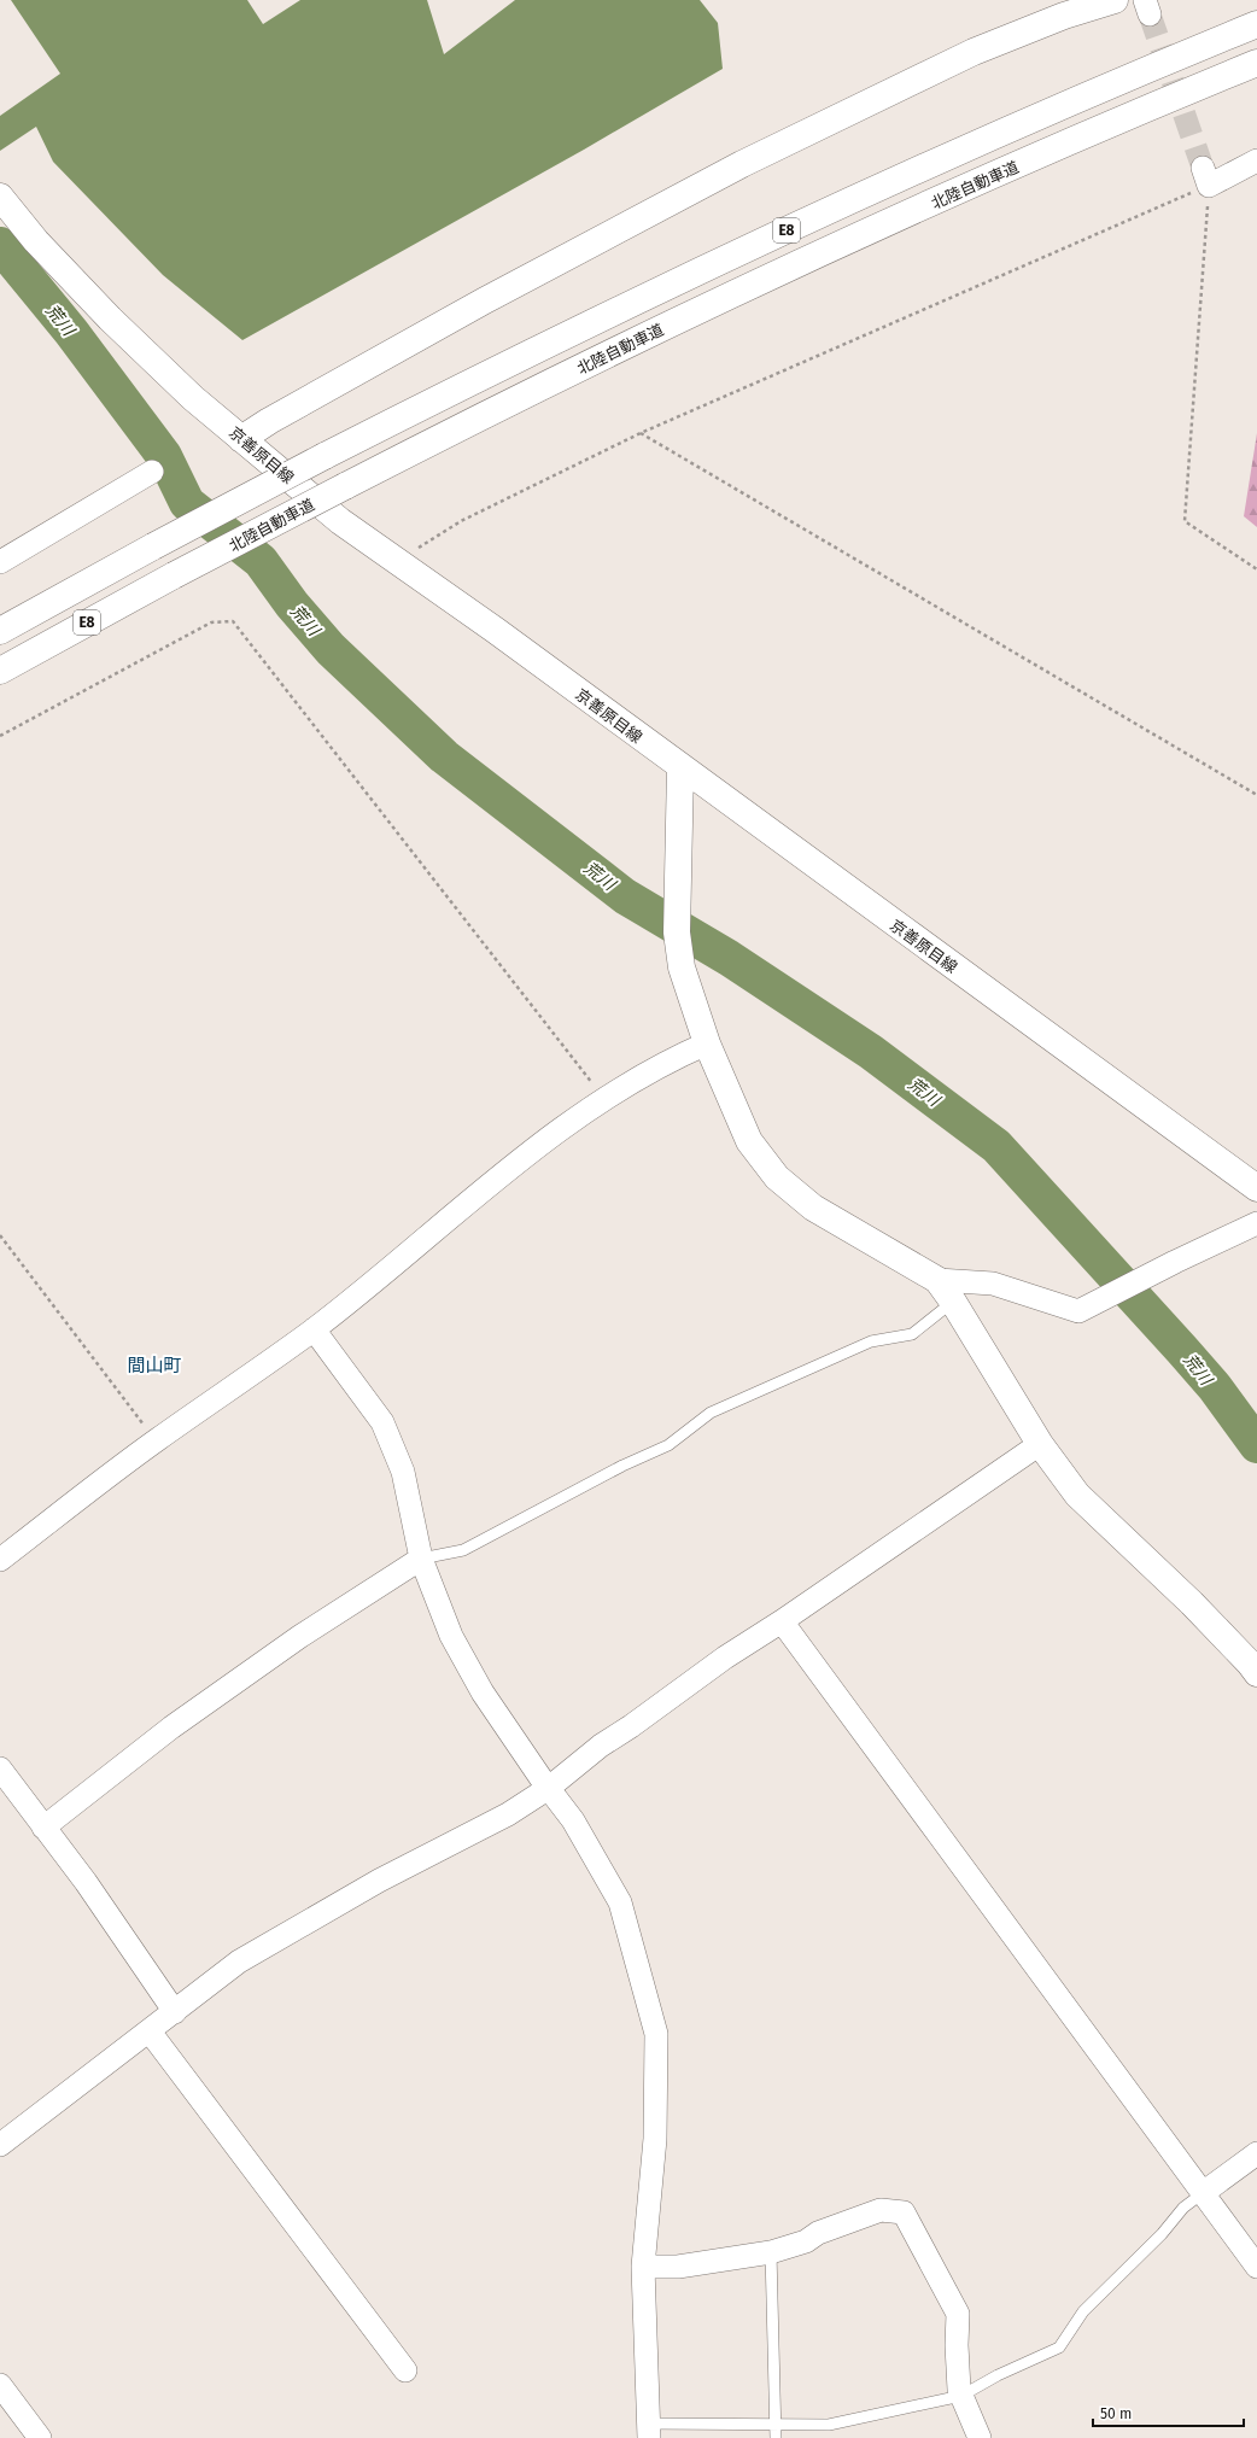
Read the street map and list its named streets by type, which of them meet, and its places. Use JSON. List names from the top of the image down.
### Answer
{
  "streets": {
    "main road": ["北陸自動車道", "E8", "京善原目線"]
  },
  "districts": ["間山町"],
  "water": ["荒川"],
  "scale_bar": "50 m"
}
